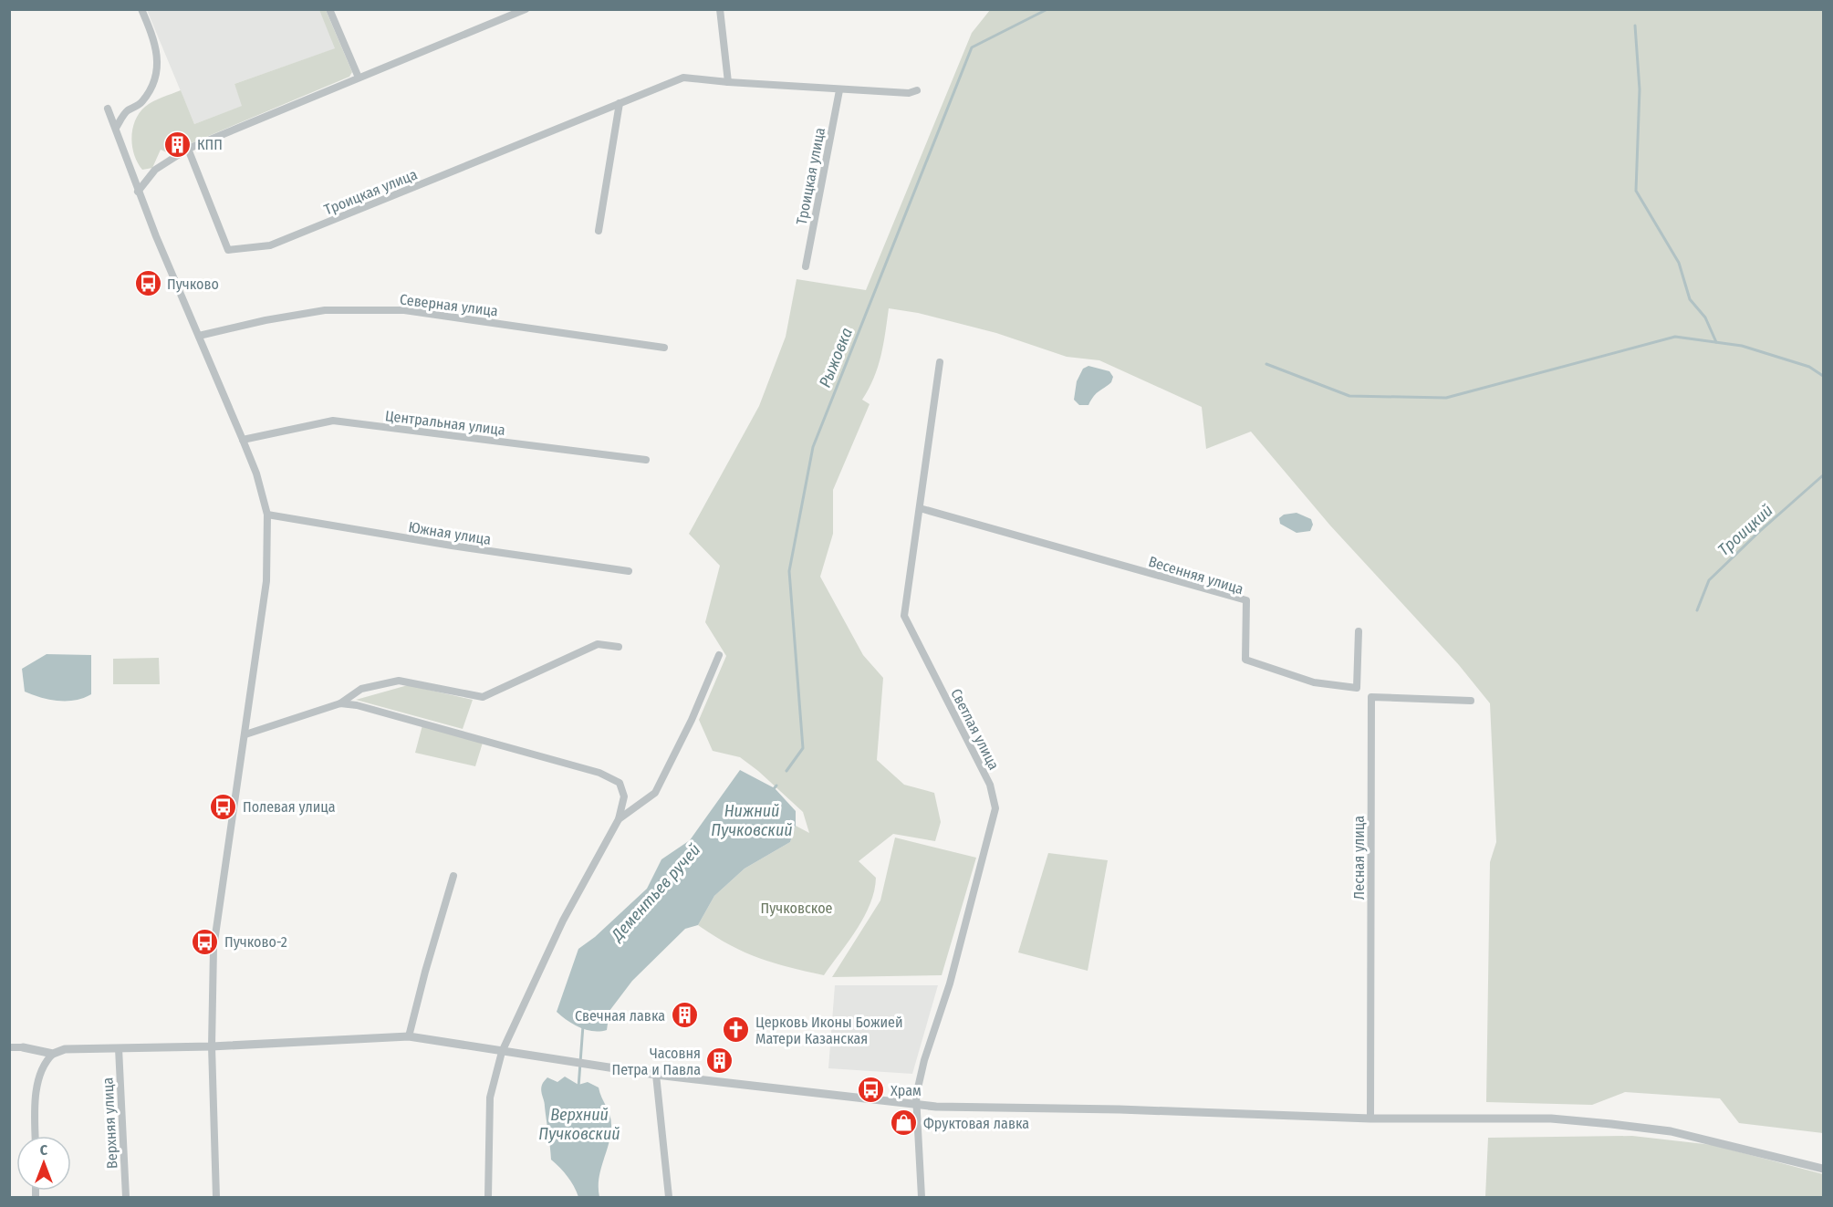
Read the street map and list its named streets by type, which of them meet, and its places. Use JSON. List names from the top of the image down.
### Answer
{
  "streets": {
    "street": [
      "Троицкая улица",
      "Северная улица",
      "Центральная улица",
      "Южная улица",
      "Весенняя улица",
      "Светлая улица",
      "Лесная улица",
      "Верхняя улица"
    ]
  },
  "crossings": [
    ["Весенняя улица", "Светлая улица"]
  ],
  "water": [
    "Рыжовка",
    "Троицкий",
    "Нижний Пучковский",
    "Дементьев ручей",
    "Верхний Пучковский"
  ],
  "parks": ["Пучковское"],
  "places": {
    "building": ["КПП", "Свечная лавка", "Часовня Петра и Павла"],
    "bus stop": [
      "Пучково",
      "Полевая улица",
      "Пучково-2",
      "Храм"
    ],
    "church": ["Церковь Иконы Божией Матери Казанская"],
    "shop": ["Фруктовая лавка"]
  },
  "north": "top"
}
